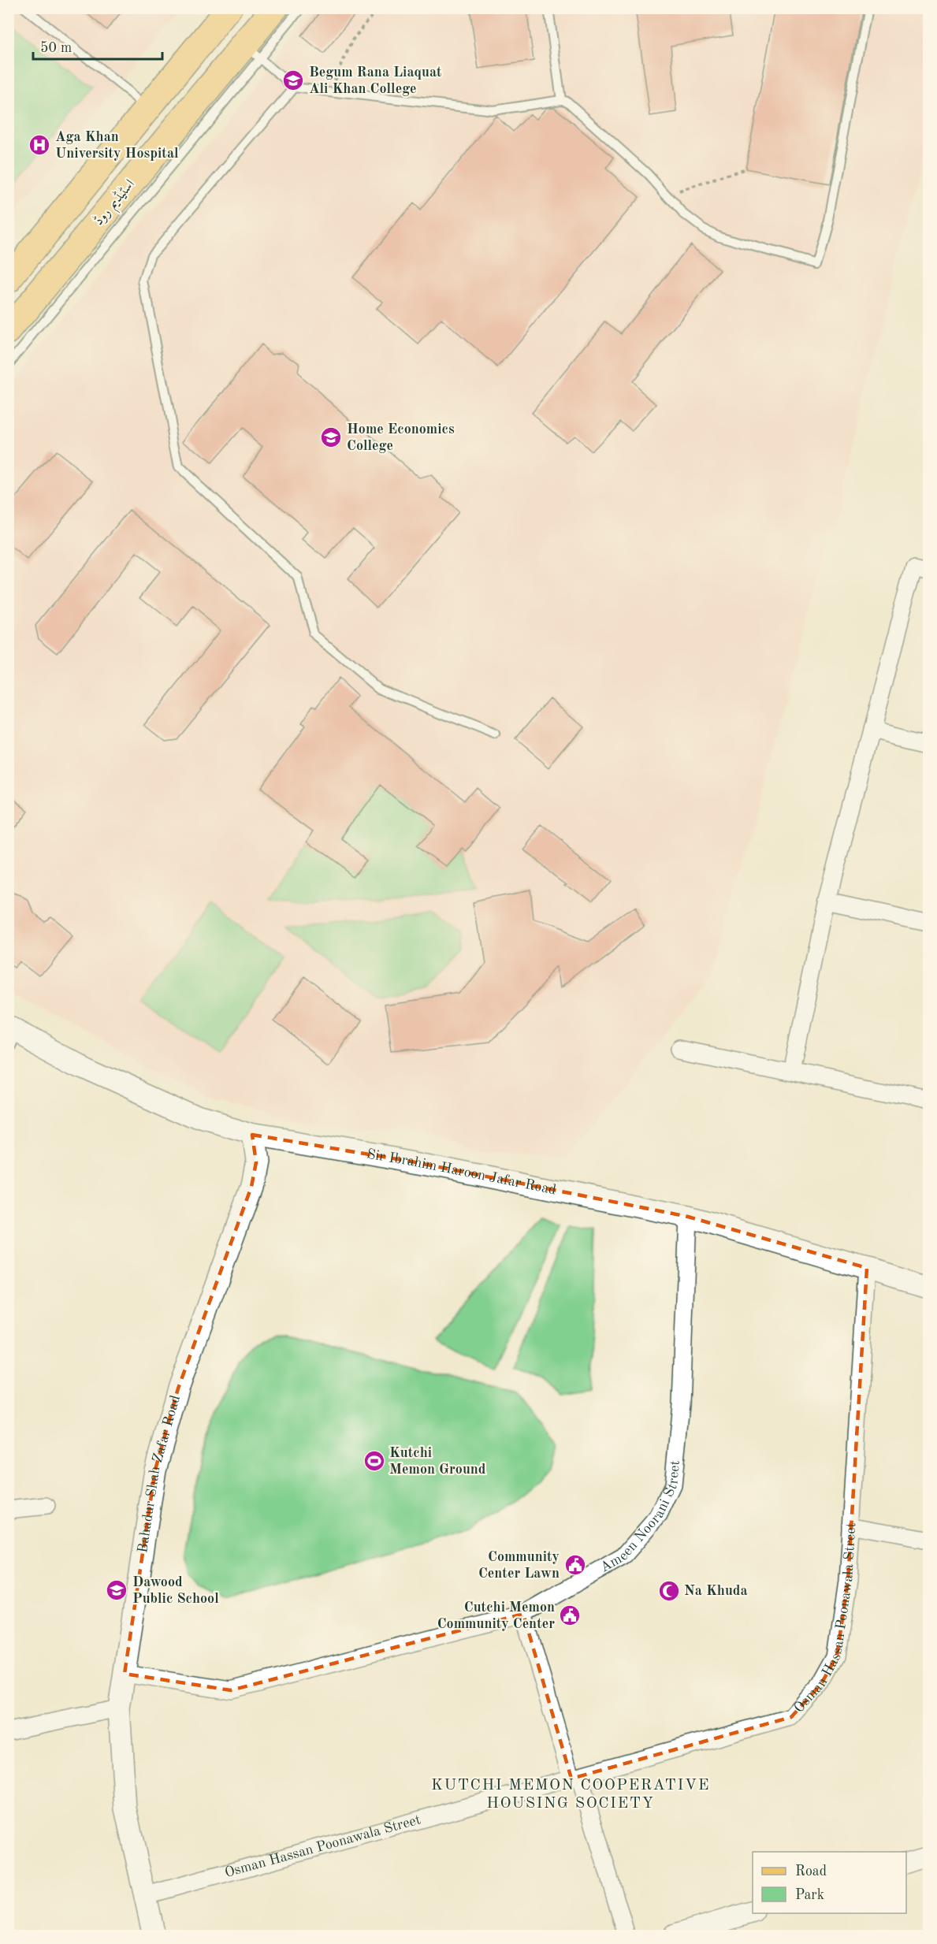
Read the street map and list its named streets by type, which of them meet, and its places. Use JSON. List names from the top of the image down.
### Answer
{
  "streets": {
    "main road": ["اسٹیڈیم روڈ"],
    "street": [
      "Sir Ibrahim Haroon Jafar Road",
      "Bahadur Shah Zafar Road",
      "Ameen Noorani Street",
      "Osman Hassan Poonawala Street"
    ]
  },
  "crossings": [
    ["Sir Ibrahim Haroon Jafar Road", "Bahadur Shah Zafar Road"],
    ["Sir Ibrahim Haroon Jafar Road", "Ameen Noorani Street"],
    ["Sir Ibrahim Haroon Jafar Road", "Osman Hassan Poonawala Street"],
    ["Bahadur Shah Zafar Road", "Ameen Noorani Street"],
    ["Bahadur Shah Zafar Road", "Osman Hassan Poonawala Street"]
  ],
  "districts": ["KUTCHI MEMON COOPERATIVE HOUSING SOCIETY"],
  "places": {
    "school or university": ["Begum Rana Liaquat Ali Khan College", "Home Economics College", "Dawood Public School"],
    "hospital": ["Aga Khan University Hospital"],
    "sports": ["Kutchi Memon Ground"],
    "public building": ["Community Center Lawn", "Cutchi Memon Community Center"],
    "mosque": ["Na Khuda"]
  },
  "legend": ["Road", "Park"],
  "scale_bar": "50 m"
}
